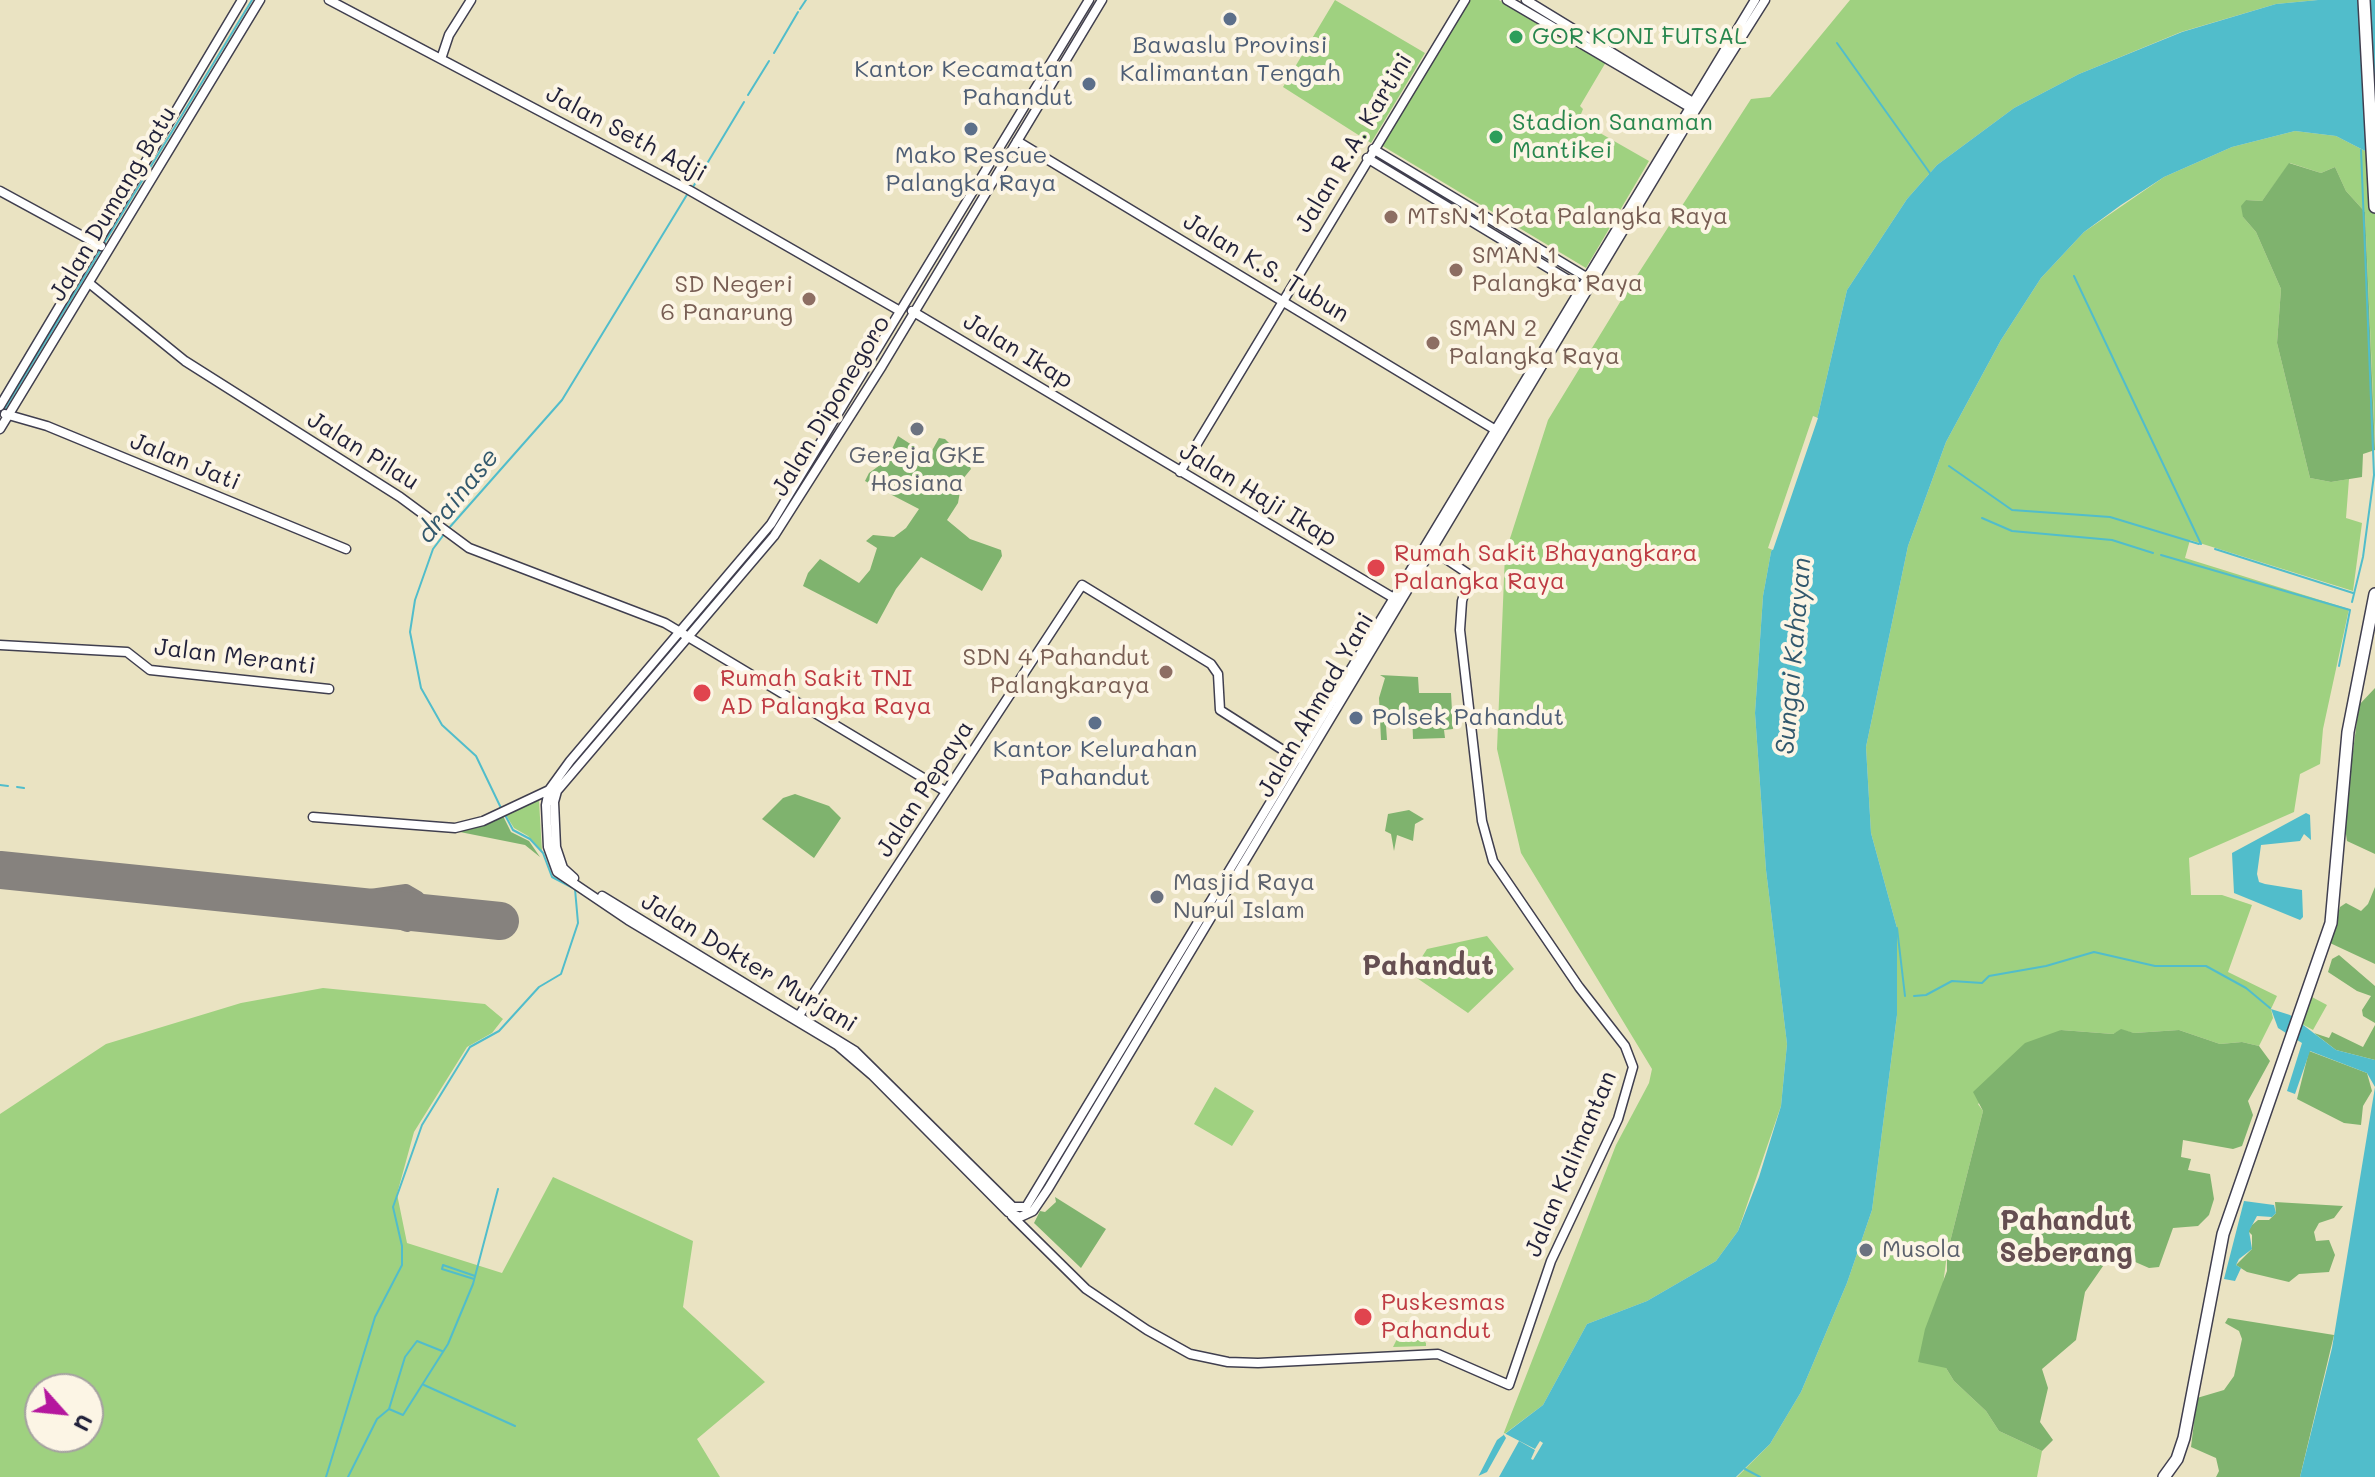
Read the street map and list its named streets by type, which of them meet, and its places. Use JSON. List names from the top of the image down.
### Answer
{
  "streets": {
    "street": [
      "Jalan Seth Adji",
      "Jalan R.A. Kartini",
      "Jalan Dumang Batu",
      "Jalan K.S. Tubun",
      "Jalan Ikap",
      "Jalan Diponegoro",
      "Jalan Pilau",
      "Jalan Jati",
      "Jalan Haji Ikap",
      "Jalan Meranti",
      "Jalan Ahmad Yani",
      "Jalan Pepaya",
      "Jalan Dokter Murjani",
      "Jalan Kalimantan"
    ]
  },
  "crossings": [
    ["Jalan Seth Adji", "Jalan Diponegoro"],
    ["Jalan R.A. Kartini", "Jalan K.S. Tubun"],
    ["Jalan R.A. Kartini", "Jalan Haji Ikap"],
    ["Jalan Dumang Batu", "Jalan Pilau"],
    ["Jalan Dumang Batu", "Jalan Jati"],
    ["Jalan K.S. Tubun", "Jalan Diponegoro"],
    ["Jalan K.S. Tubun", "Jalan Ahmad Yani"],
    ["Jalan Ikap", "Jalan Diponegoro"],
    ["Jalan Ikap", "Jalan Haji Ikap"],
    ["Jalan Diponegoro", "Jalan Pilau"],
    ["Jalan Diponegoro", "Jalan Dokter Murjani"],
    ["Jalan Pilau", "Jalan Pepaya"],
    ["Jalan Haji Ikap", "Jalan Ahmad Yani"],
    ["Jalan Ahmad Yani", "Jalan Pepaya"],
    ["Jalan Ahmad Yani", "Jalan Dokter Murjani"],
    ["Jalan Ahmad Yani", "Jalan Kalimantan"],
    ["Jalan Pepaya", "Jalan Dokter Murjani"],
    ["Jalan Dokter Murjani", "Jalan Kalimantan"]
  ],
  "districts": ["Pahandut", "Pahandut Seberang"],
  "water": ["drainase", "Sungai Kahayan"],
  "places": [
    "Bawaslu Provinsi Kalimantan Tengah",
    "GOR KONI FUTSAL",
    "Kantor Kecamatan Pahandut",
    "Mako Rescue Palangka Raya",
    "Stadion Sanaman Mantikei",
    "MTsN 1 Kota Palangka Raya",
    "SMAN 1 Palangka Raya",
    "SD Negeri 6 Panarung",
    "SMAN 2 Palangka Raya",
    "Gereja GKE Hosiana",
    "Rumah Sakit Bhayangkara Palangka Raya",
    "SDN 4 Pahandut Palangkaraya",
    "Rumah Sakit TNI AD Palangka Raya",
    "Polsek Pahandut",
    "Kantor Kelurahan Pahandut",
    "Masjid Raya Nurul Islam",
    "Musola",
    "Puskesmas Pahandut"
  ],
  "north": "bottom right"
}
